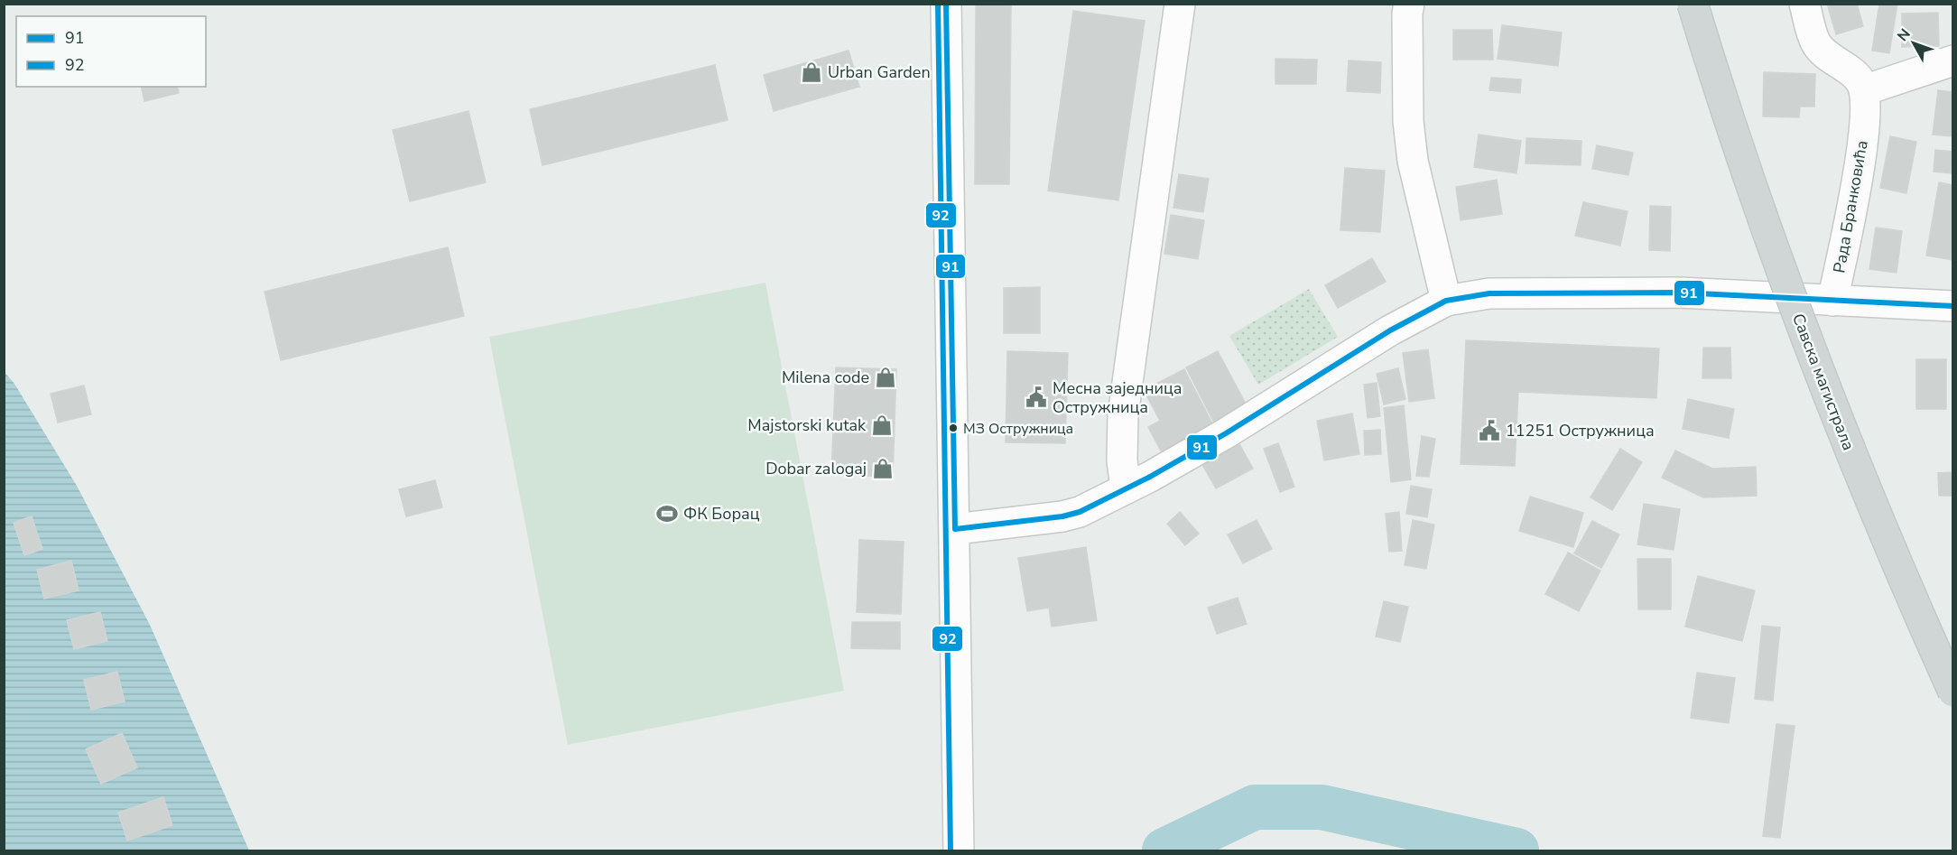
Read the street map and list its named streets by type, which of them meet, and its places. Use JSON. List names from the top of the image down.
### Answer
{
  "streets": {
    "main road": ["Савска магистрала"],
    "street": ["Рада Бранковића"]
  },
  "places": {
    "shop": [
      "Urban Garden",
      "Milena code",
      "Majstorski kutak",
      "Dobar zalogaj"
    ],
    "public building": ["Месна заједница Остружница", "11251 Остружница"],
    "other": ["МЗ Остружница"],
    "sports": ["ФК Борац"]
  },
  "lines": ["transit line 91", "transit line 92"],
  "legend": ["91", "92"],
  "north": "top left"
}
